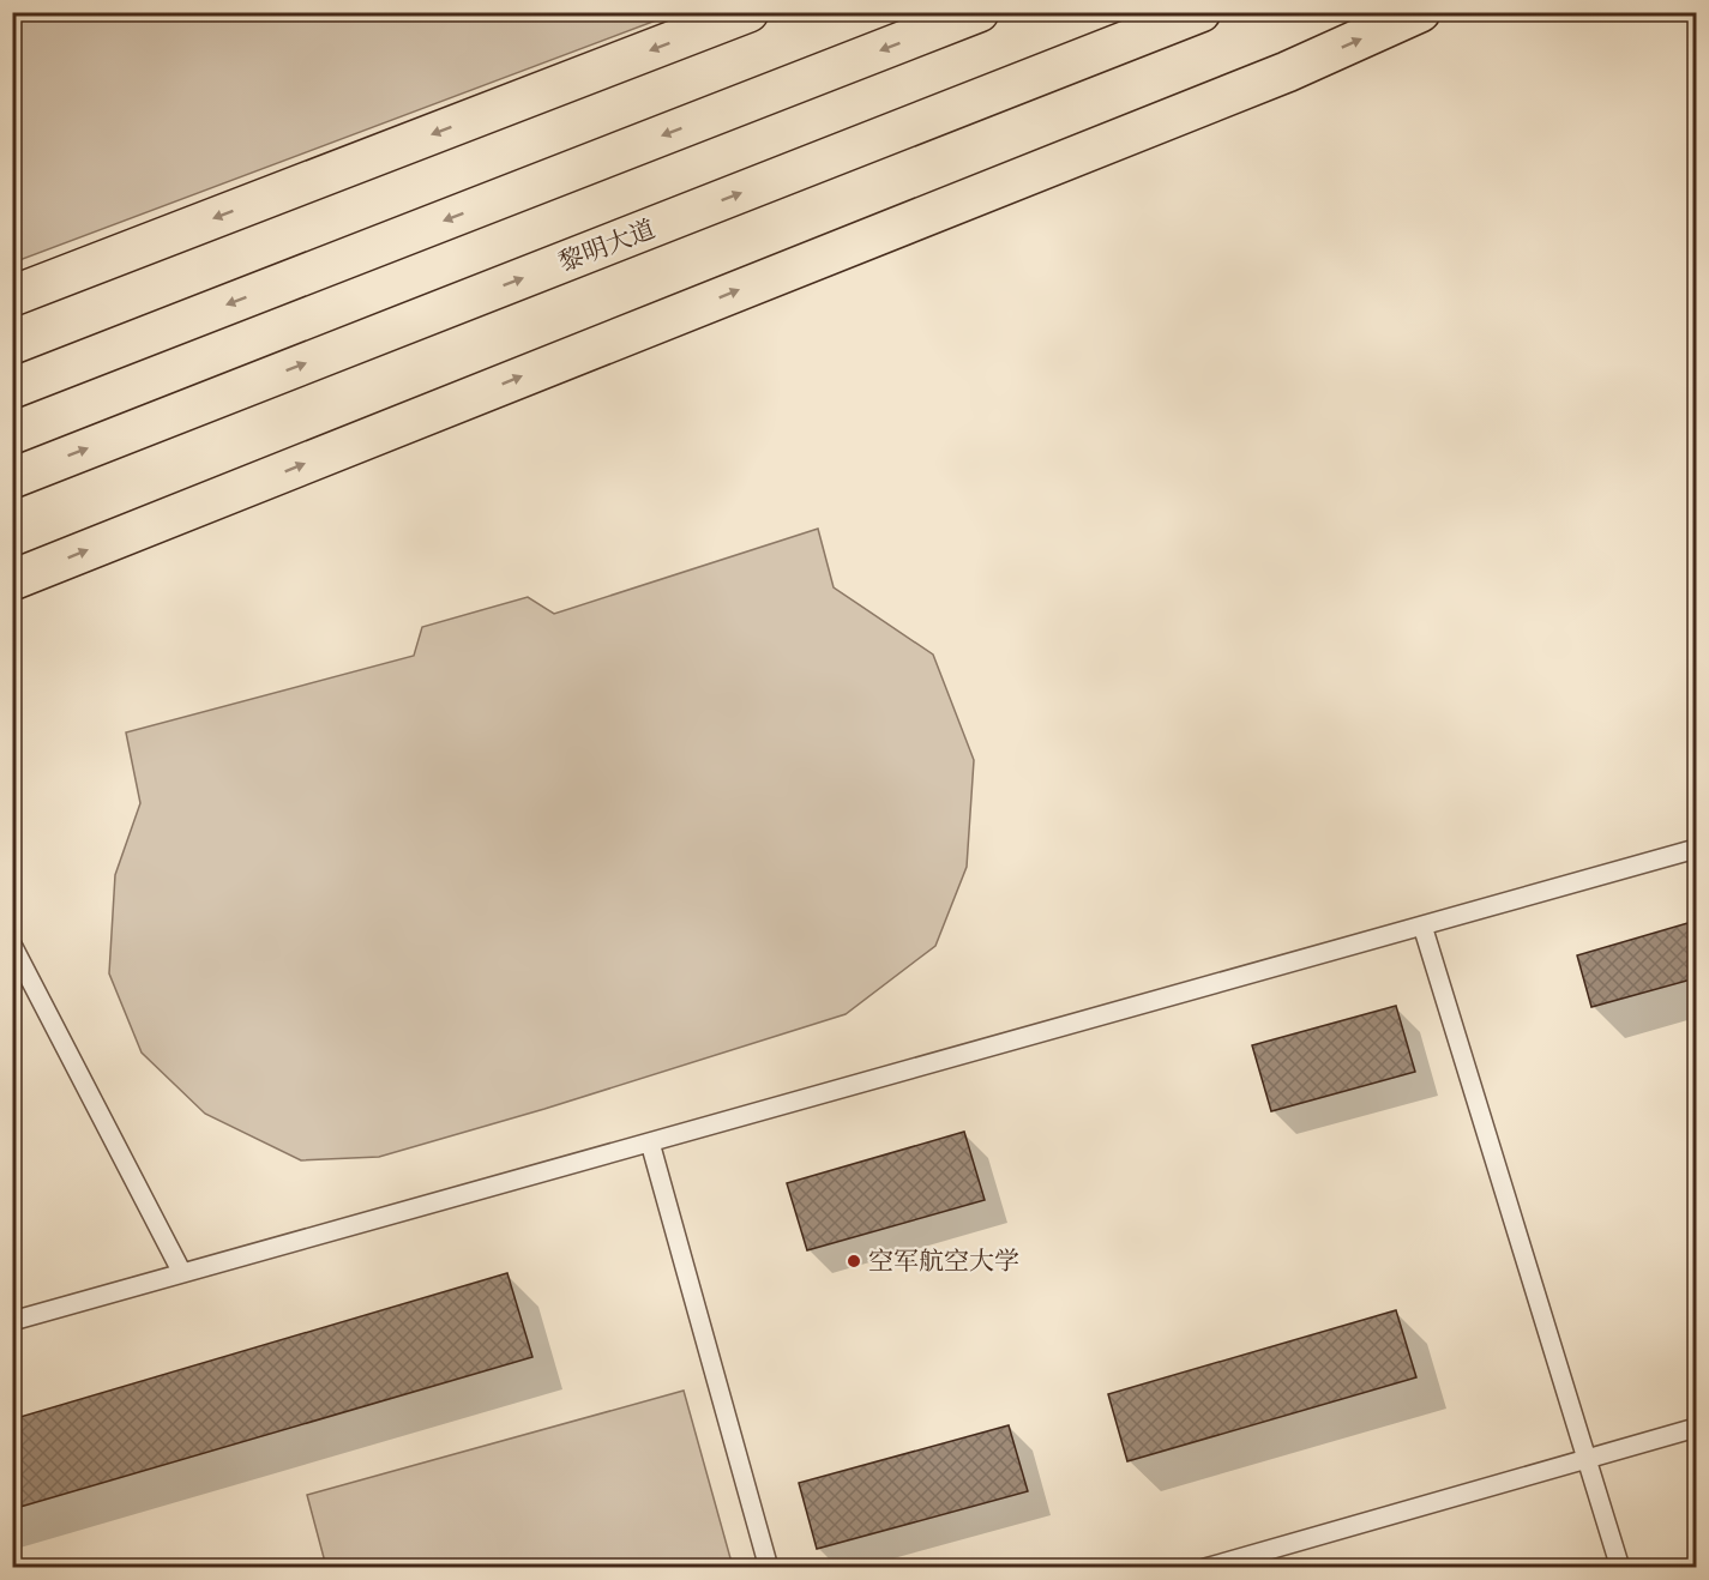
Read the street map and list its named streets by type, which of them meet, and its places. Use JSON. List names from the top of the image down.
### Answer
{
  "streets": {
    "highway": ["黎明大道"]
  },
  "places": ["空军航空大学"]
}
